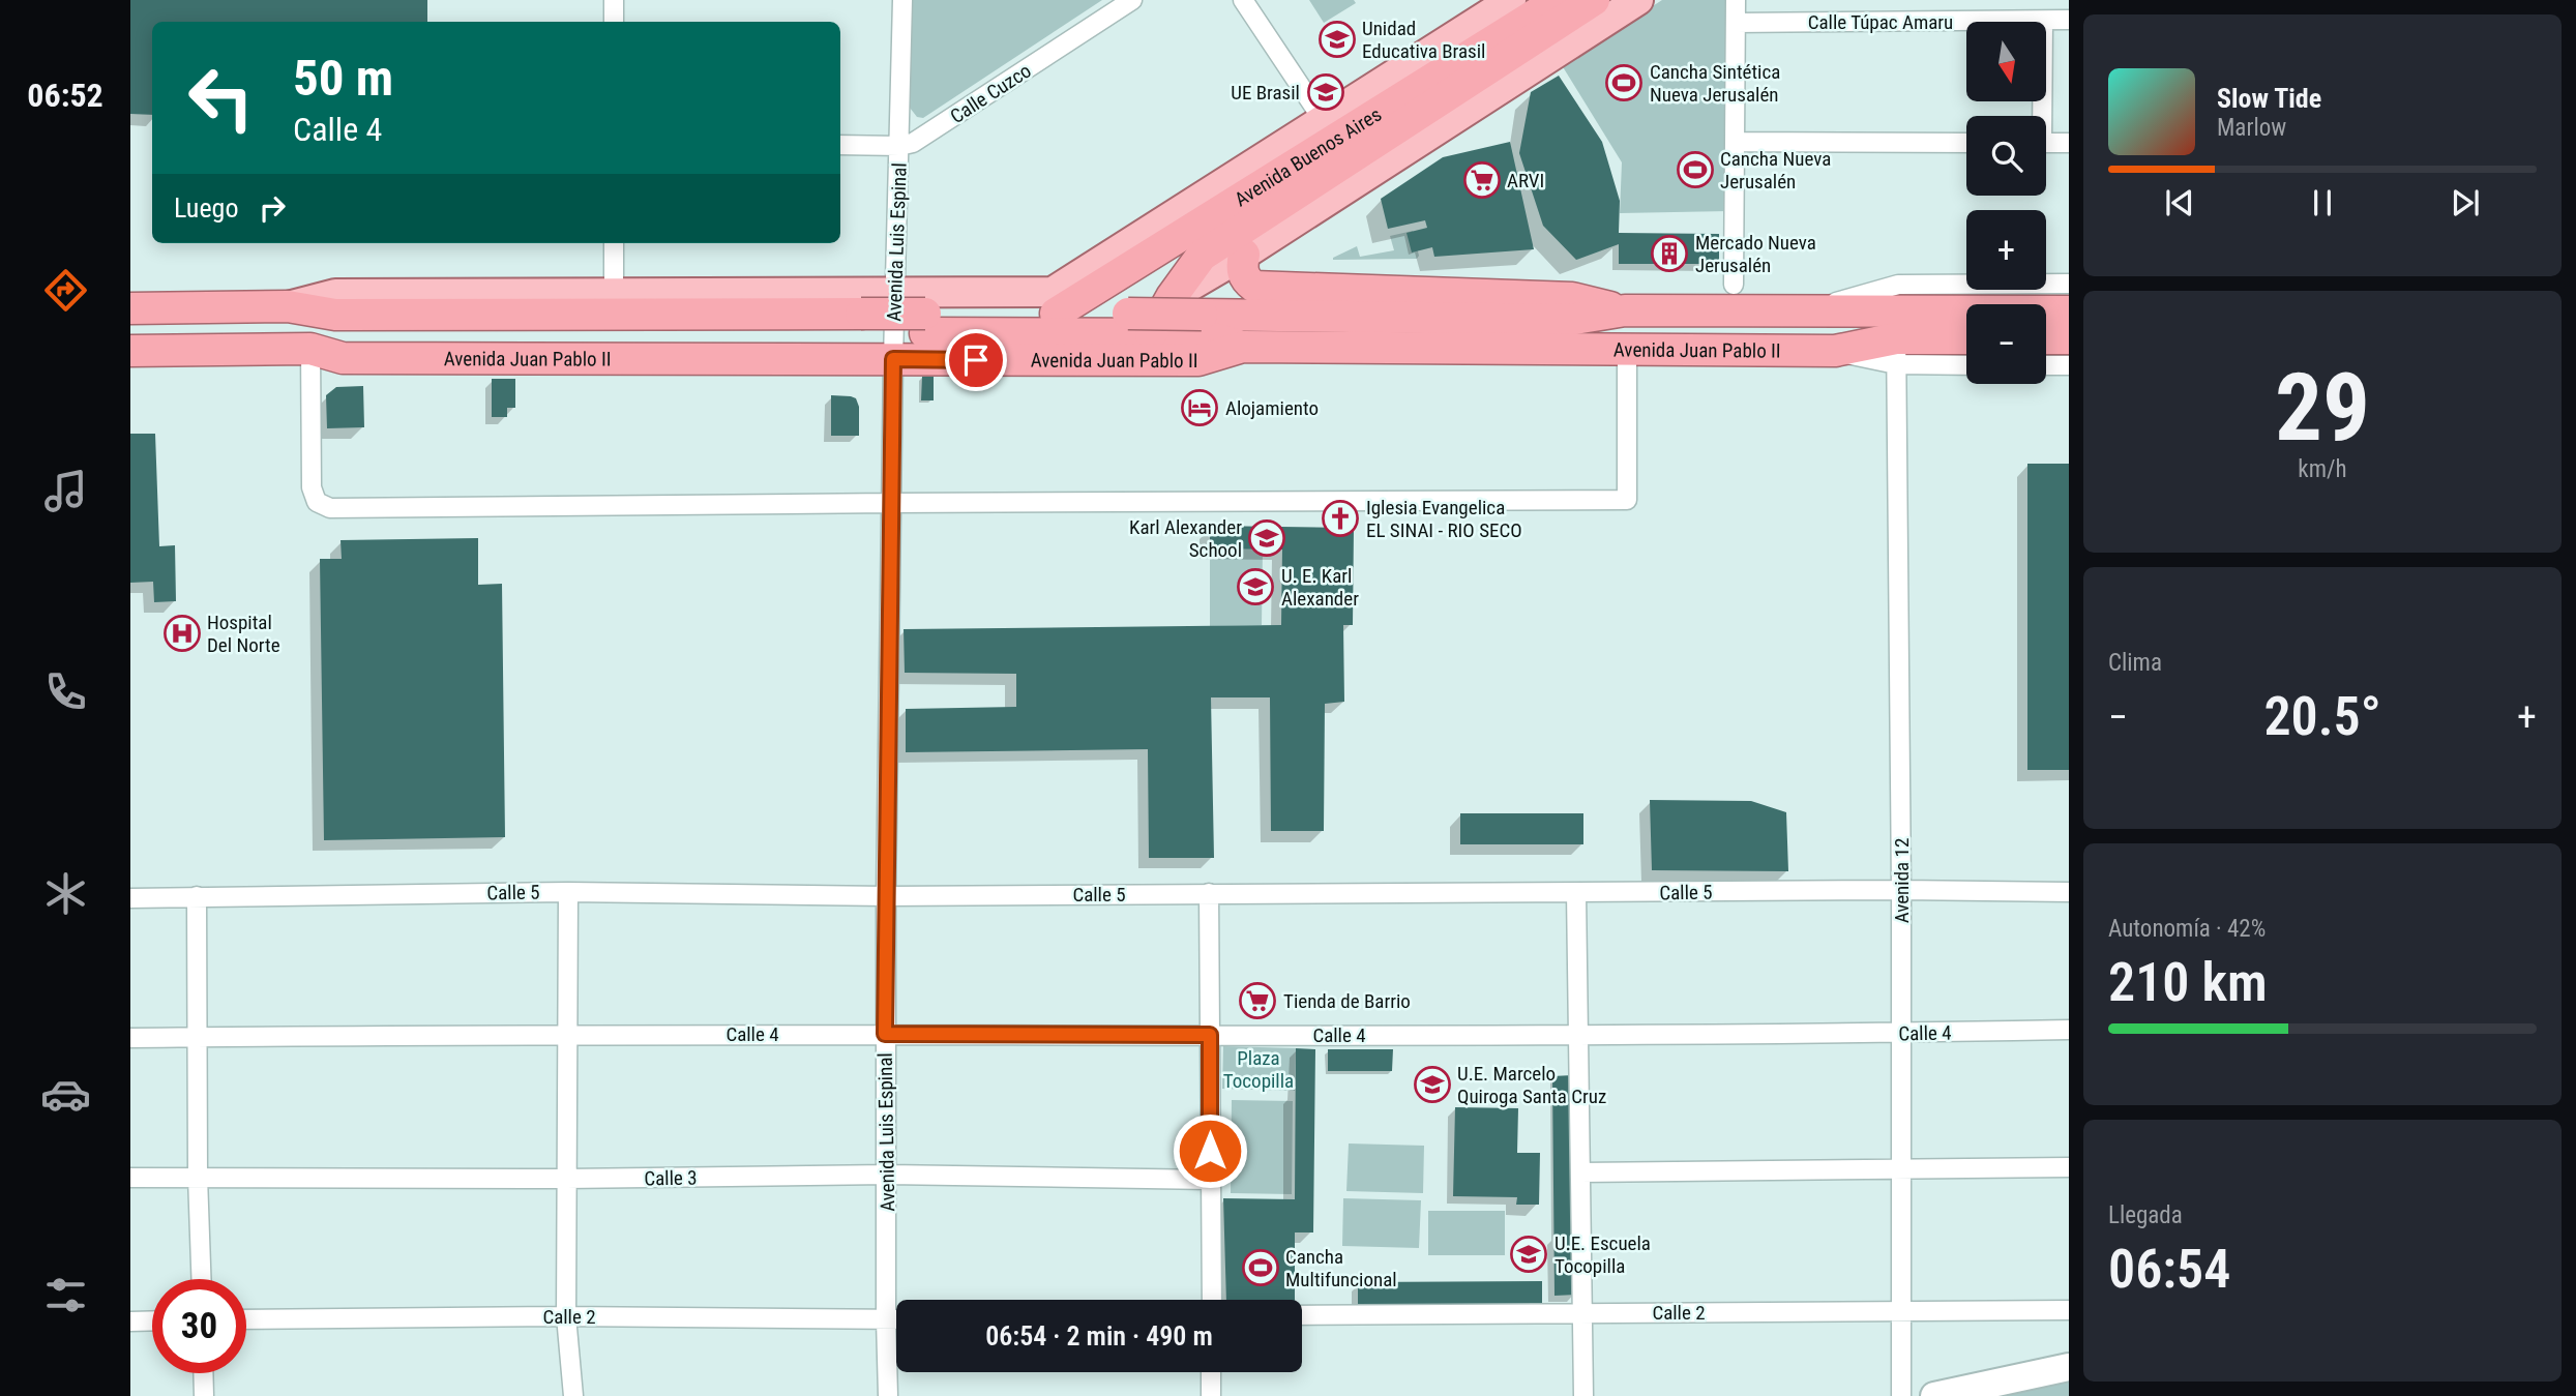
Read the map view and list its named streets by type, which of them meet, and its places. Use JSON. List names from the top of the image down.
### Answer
{
  "streets": {
    "highway": ["Avenida Buenos Aires", "Avenida Juan Pablo II"],
    "street": [
      "Calle Túpac Amaru",
      "Calle Cuzco",
      "Avenida Luis Espinal",
      "Avenida 12",
      "Calle 5",
      "Calle 4",
      "Calle 3",
      "Calle 2"
    ]
  },
  "crossings": [
    ["Calle Cuzco", "Avenida Luis Espinal"],
    ["Avenida Buenos Aires", "Avenida Juan Pablo II"],
    ["Avenida Luis Espinal", "Avenida Juan Pablo II"],
    ["Avenida Luis Espinal", "Calle 5"],
    ["Avenida Luis Espinal", "Calle 4"],
    ["Avenida Luis Espinal", "Calle 3"],
    ["Avenida Luis Espinal", "Calle 2"],
    ["Avenida Juan Pablo II", "Avenida 12"],
    ["Avenida 12", "Calle 5"],
    ["Avenida 12", "Calle 4"],
    ["Avenida 12", "Calle 2"]
  ],
  "parks": ["Plaza Tocopilla"],
  "places": {
    "school or university": [
      "Unidad Educativa Brasil",
      "UE Brasil",
      "Karl Alexander School",
      "U. E. Karl Alexander",
      "U.E. Marcelo Quiroga Santa Cruz",
      "U.E. Escuela Tocopilla"
    ],
    "sports": ["Cancha Sintética Nueva Jerusalén", "Cancha Nueva Jerusalén", "Cancha Multifuncional"],
    "supermarket": ["ARVI", "Tienda de Barrio"],
    "building": ["Mercado Nueva Jerusalén"],
    "hotel": ["Alojamiento"],
    "church": ["Iglesia Evangelica EL SINAI - RIO SECO"],
    "hospital": ["Hospital Del Norte"]
  },
  "north": "bottom",
  "page": {
    "tabs": "06:52",
    "map_buttons": ["+", "−"],
    "turn": ["50 m", "Calle 4"],
    "song": ["Slow Tide", "Marlow"],
    "then": "Luego",
    "tile": [
      ["29", "km/h"],
      "Clima",
      ["Autonomía · 42%", "210 km"],
      ["Llegada", "06:54"]
    ],
    "heat": ["−", "20.5°", "+"],
    "limit": "30",
    "trip": "06:54 · 2 min · 490 m"
  }
}
